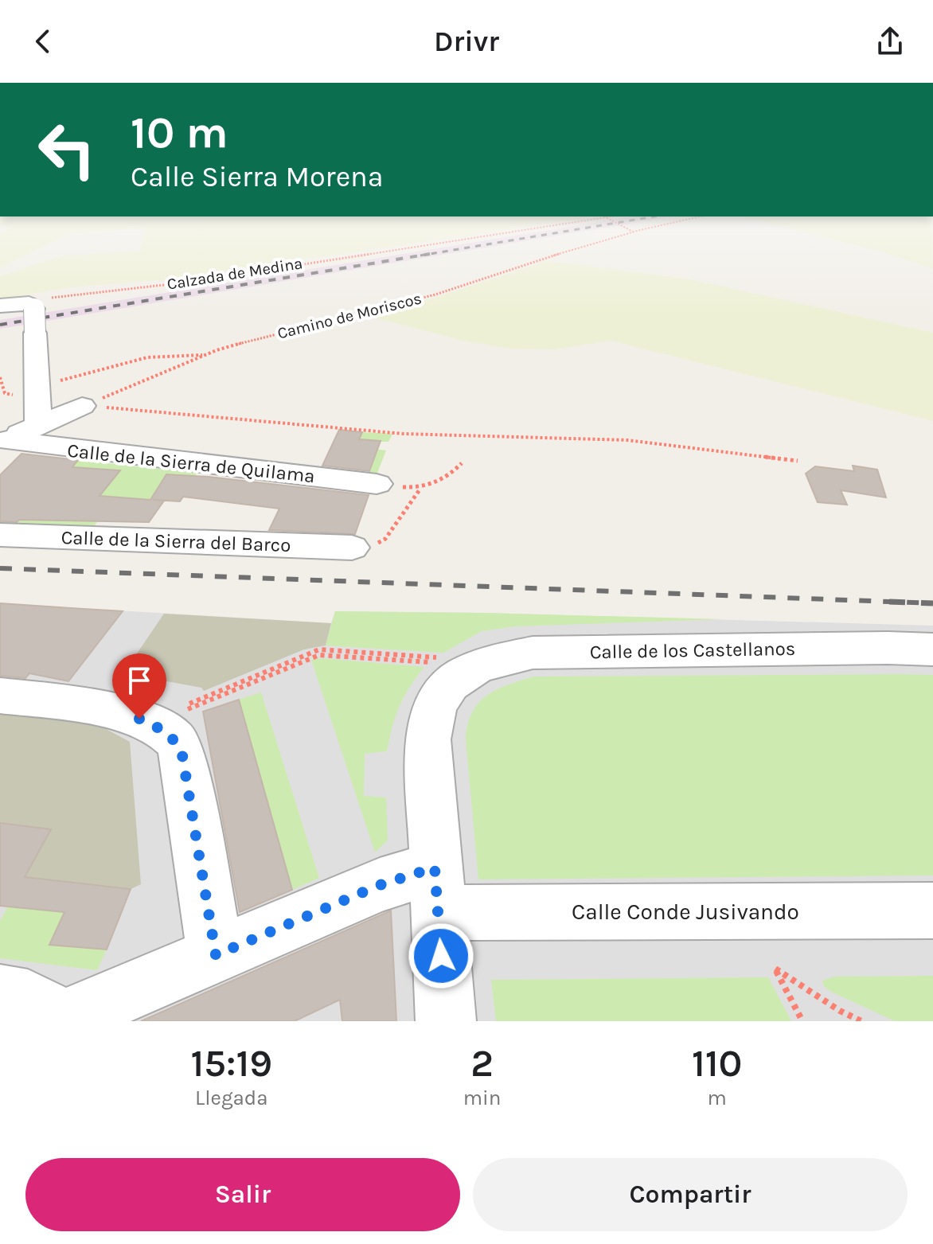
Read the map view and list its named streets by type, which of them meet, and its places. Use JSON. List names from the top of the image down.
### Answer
{
  "streets": {
    "street": [
      "Calle de la Sierra de Quilama",
      "Calle de la Sierra del Barco",
      "Calle de los Castellanos",
      "Calle Conde Jusivando"
    ],
    "path": ["Calzada de Medina", "Camino de Moriscos"]
  },
  "page": {
    "header": "Drivr",
    "turn": ["10 m", "Calle Sierra Morena"],
    "eta": [
      "15:19",
      "Llegada",
      "2",
      "min",
      "110",
      "m"
    ],
    "buttons": ["Salir", "Compartir"]
  }
}
